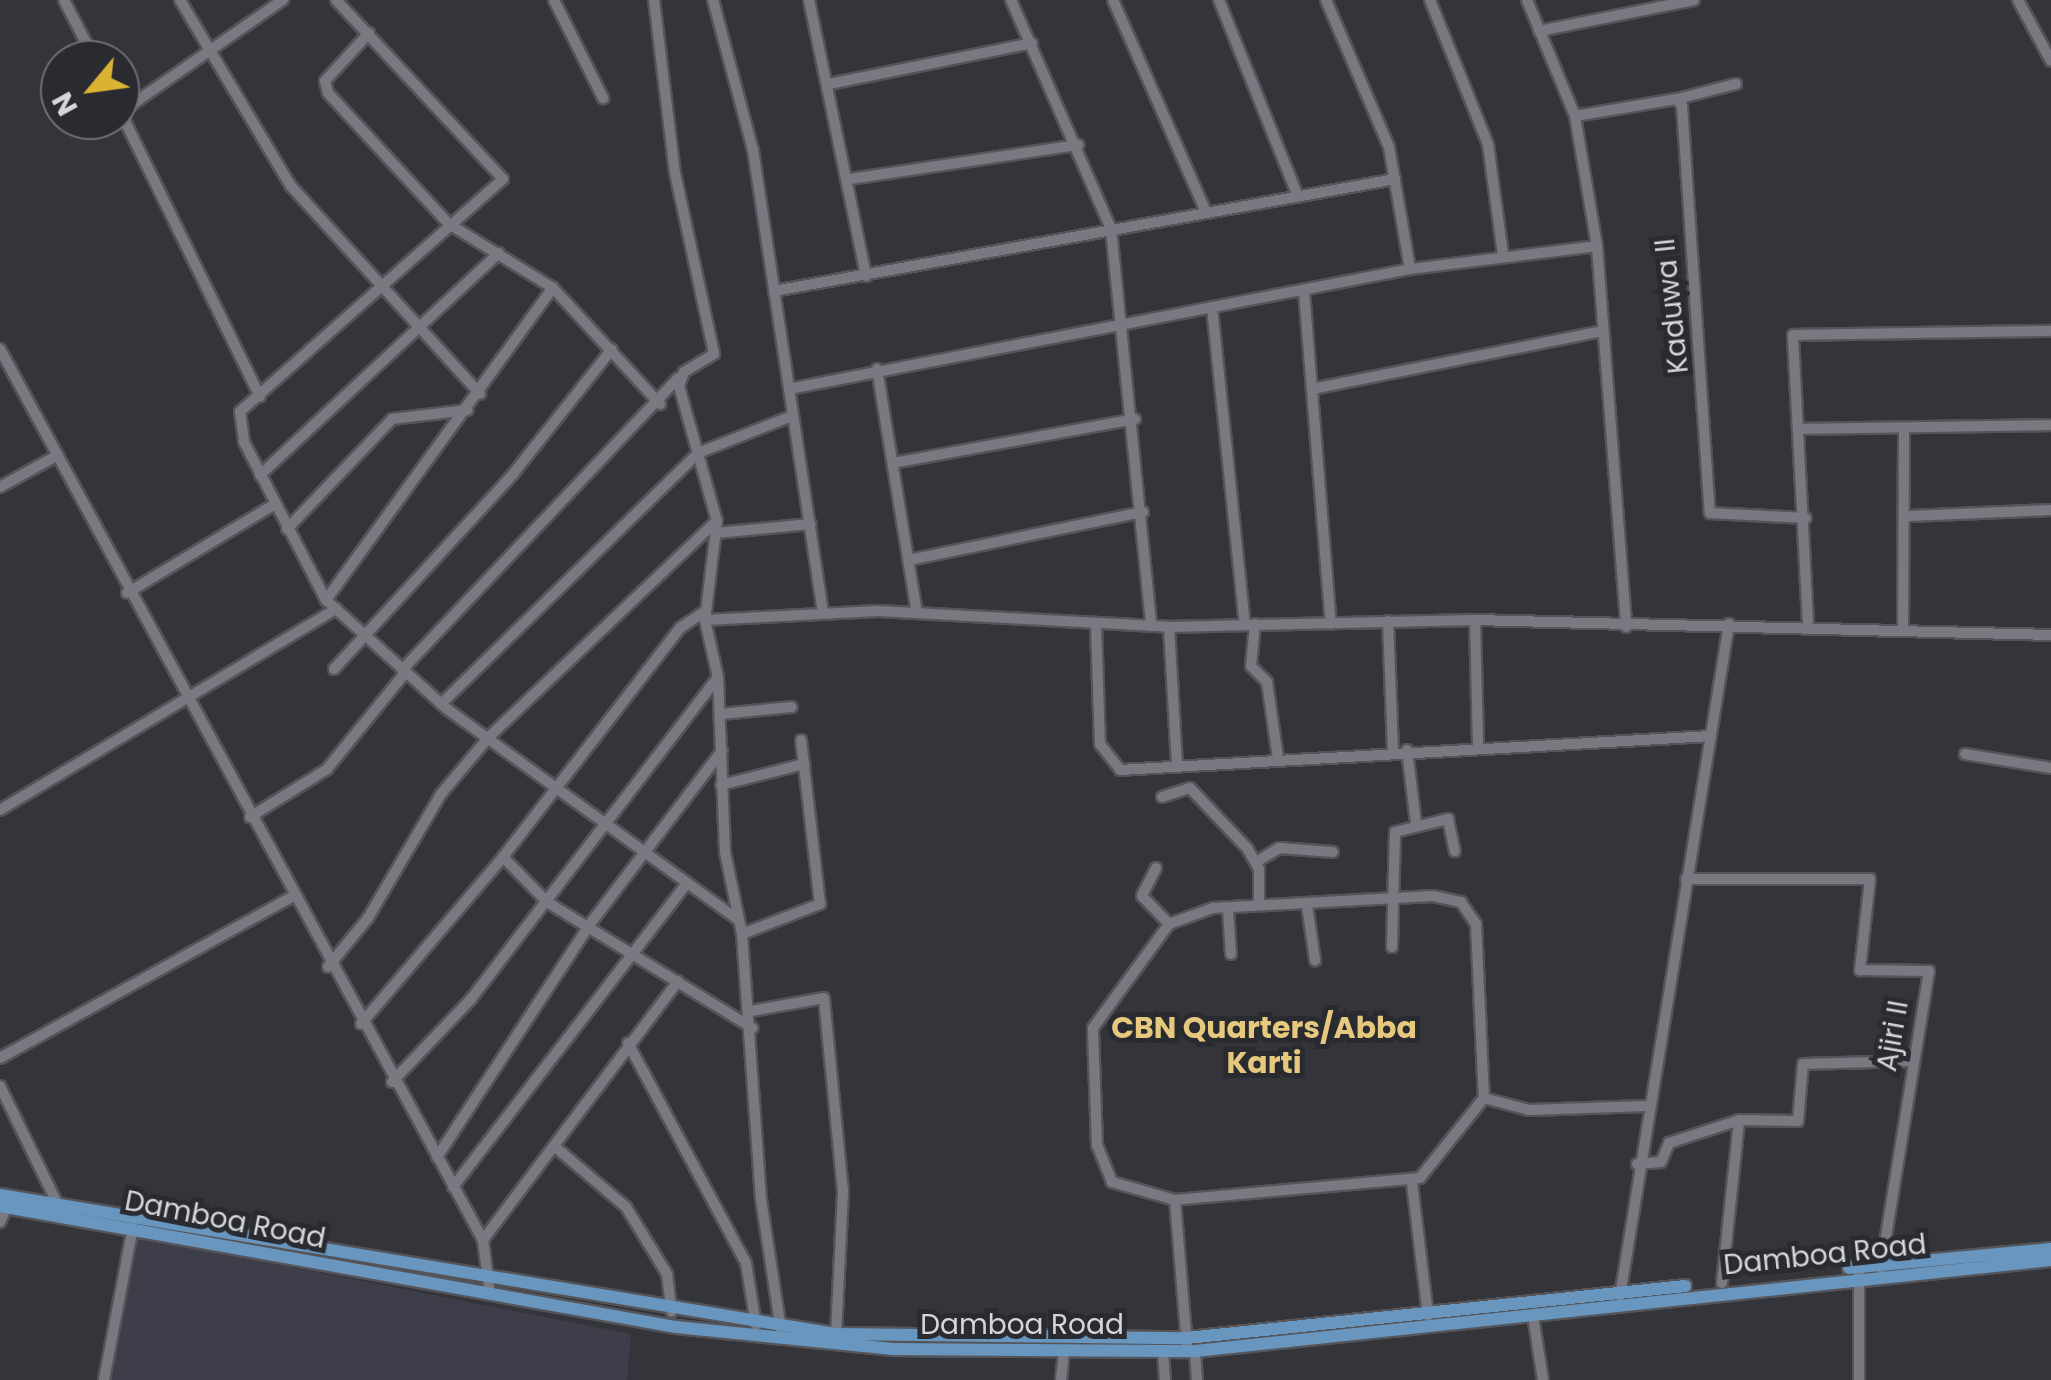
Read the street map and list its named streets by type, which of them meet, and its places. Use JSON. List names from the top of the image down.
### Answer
{
  "streets": {
    "main road": ["Damboa Road"],
    "street": ["Kaduwa II", "Ajiri II"]
  },
  "crossings": [
    ["Ajiri II", "Damboa Road"]
  ],
  "districts": ["CBN Quarters/Abba Karti"],
  "north": "bottom left"
}
